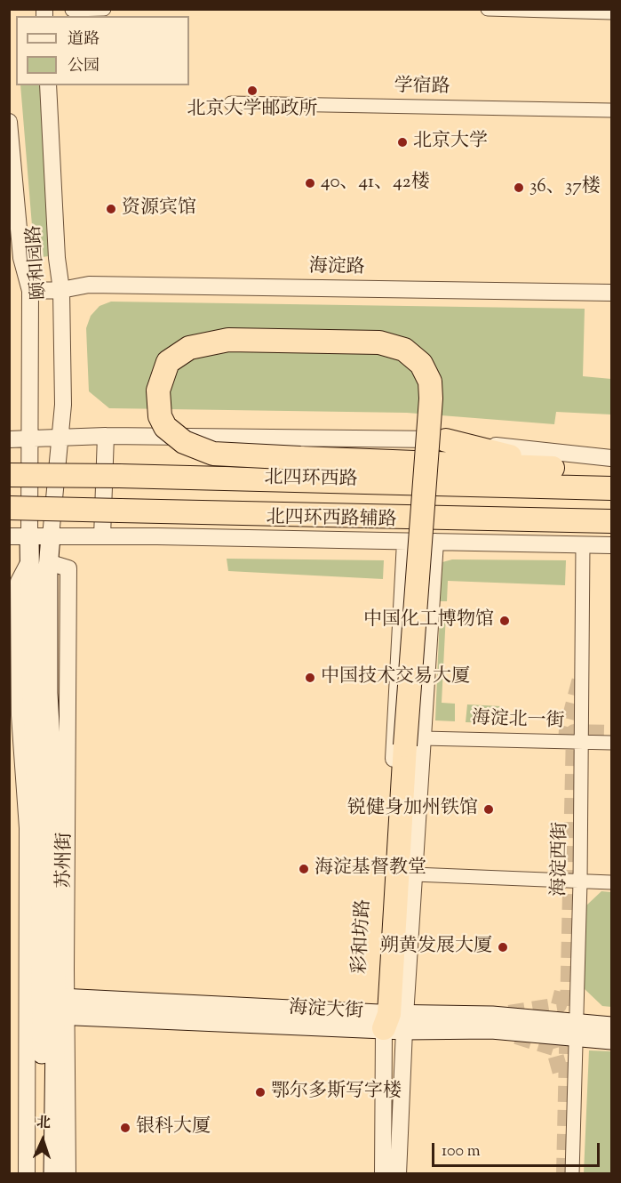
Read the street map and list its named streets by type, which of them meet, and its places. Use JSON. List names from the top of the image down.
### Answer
{
  "streets": {
    "highway": ["北四环西路"],
    "main road": ["苏州街", "海淀大街"],
    "street": [
      "学宿路",
      "颐和园路",
      "海淀路",
      "北四环西路辅路",
      "海淀北一街",
      "海淀西街",
      "彩和坊路"
    ]
  },
  "crossings": [
    ["颐和园路", "海淀路"],
    ["颐和园路", "北四环西路辅路"],
    ["颐和园路", "苏州街"],
    ["北四环西路辅路", "海淀西街"],
    ["北四环西路辅路", "苏州街"],
    ["北四环西路辅路", "彩和坊路"],
    ["海淀北一街", "海淀西街"],
    ["海淀北一街", "彩和坊路"],
    ["海淀西街", "海淀大街"],
    ["苏州街", "海淀大街"],
    ["彩和坊路", "海淀大街"]
  ],
  "places": [
    "北京大学邮政所",
    "北京大学",
    "40、41、42楼",
    "36、37楼",
    "资源宾馆",
    "中国化工博物馆",
    "中国技术交易大厦",
    "锐健身加州铁馆",
    "海淀基督教堂",
    "朔黄发展大厦",
    "鄂尔多斯写字楼",
    "银科大厦"
  ],
  "legend": ["道路", "公园"],
  "scale_bar": "100 m",
  "north": "top"
}
